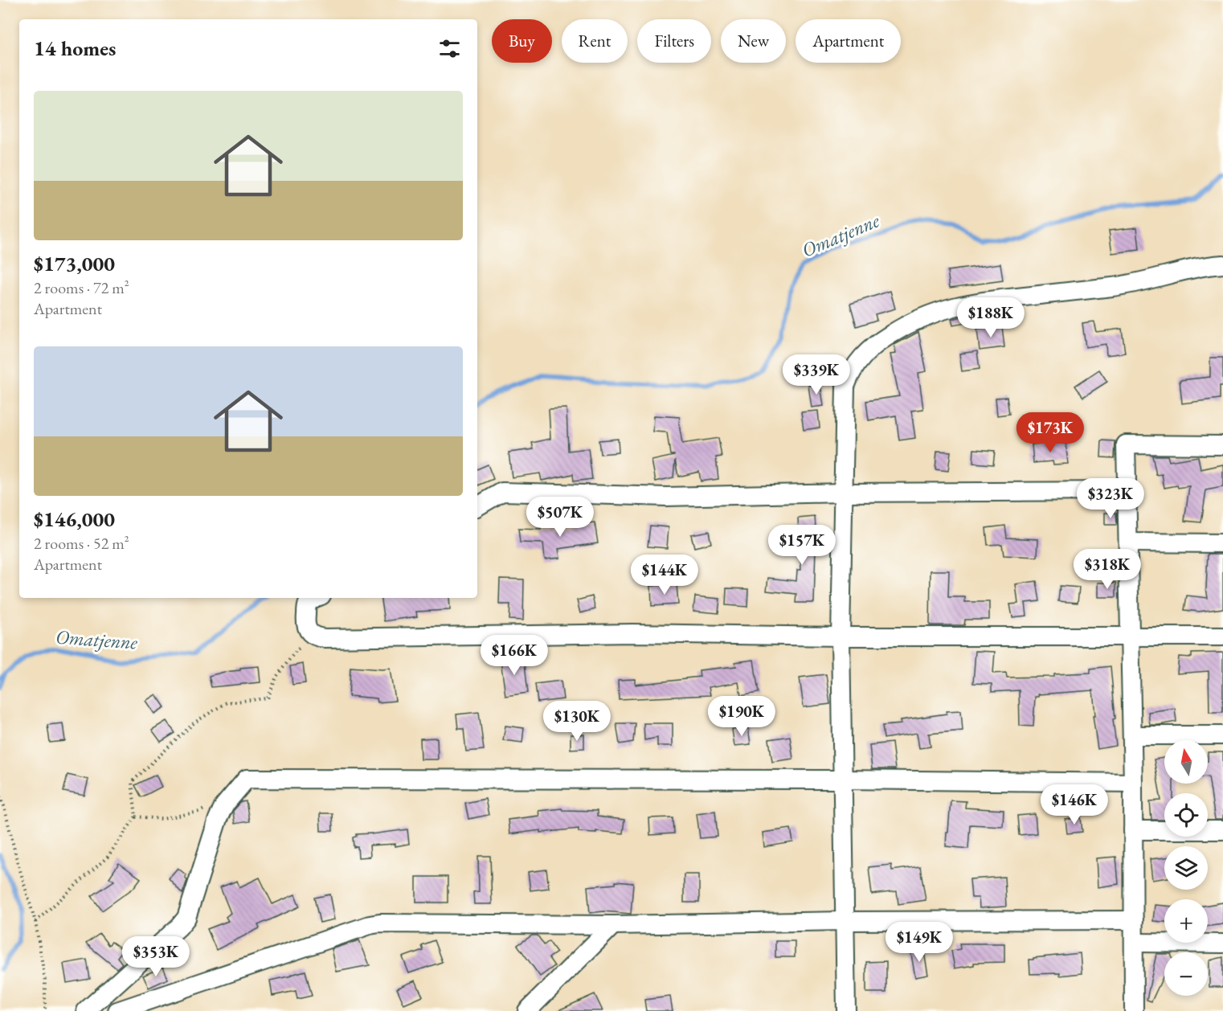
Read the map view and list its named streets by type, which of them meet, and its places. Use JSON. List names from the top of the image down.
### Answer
{
  "water": ["Omatjenne"],
  "north": "top",
  "page": {
    "chip": [
      "Buy",
      "Rent",
      "Filters",
      "New",
      "Apartment"
    ],
    "heading": "14 homes",
    "list": [
      {
        "name": "$173,000",
        "note": "2 rooms · 72 m² · Apartment"
      },
      {
        "name": "$146,000",
        "note": "2 rooms · 52 m² · Apartment"
      }
    ],
    "price": [
      "$188K",
      "$339K",
      "$173K",
      "$323K",
      "$507K",
      "$157K",
      "$318K",
      "$144K",
      "$166K",
      "$190K",
      "$130K",
      "$146K",
      "$149K",
      "$353K"
    ],
    "map_buttons": ["+", "−"]
  }
}
